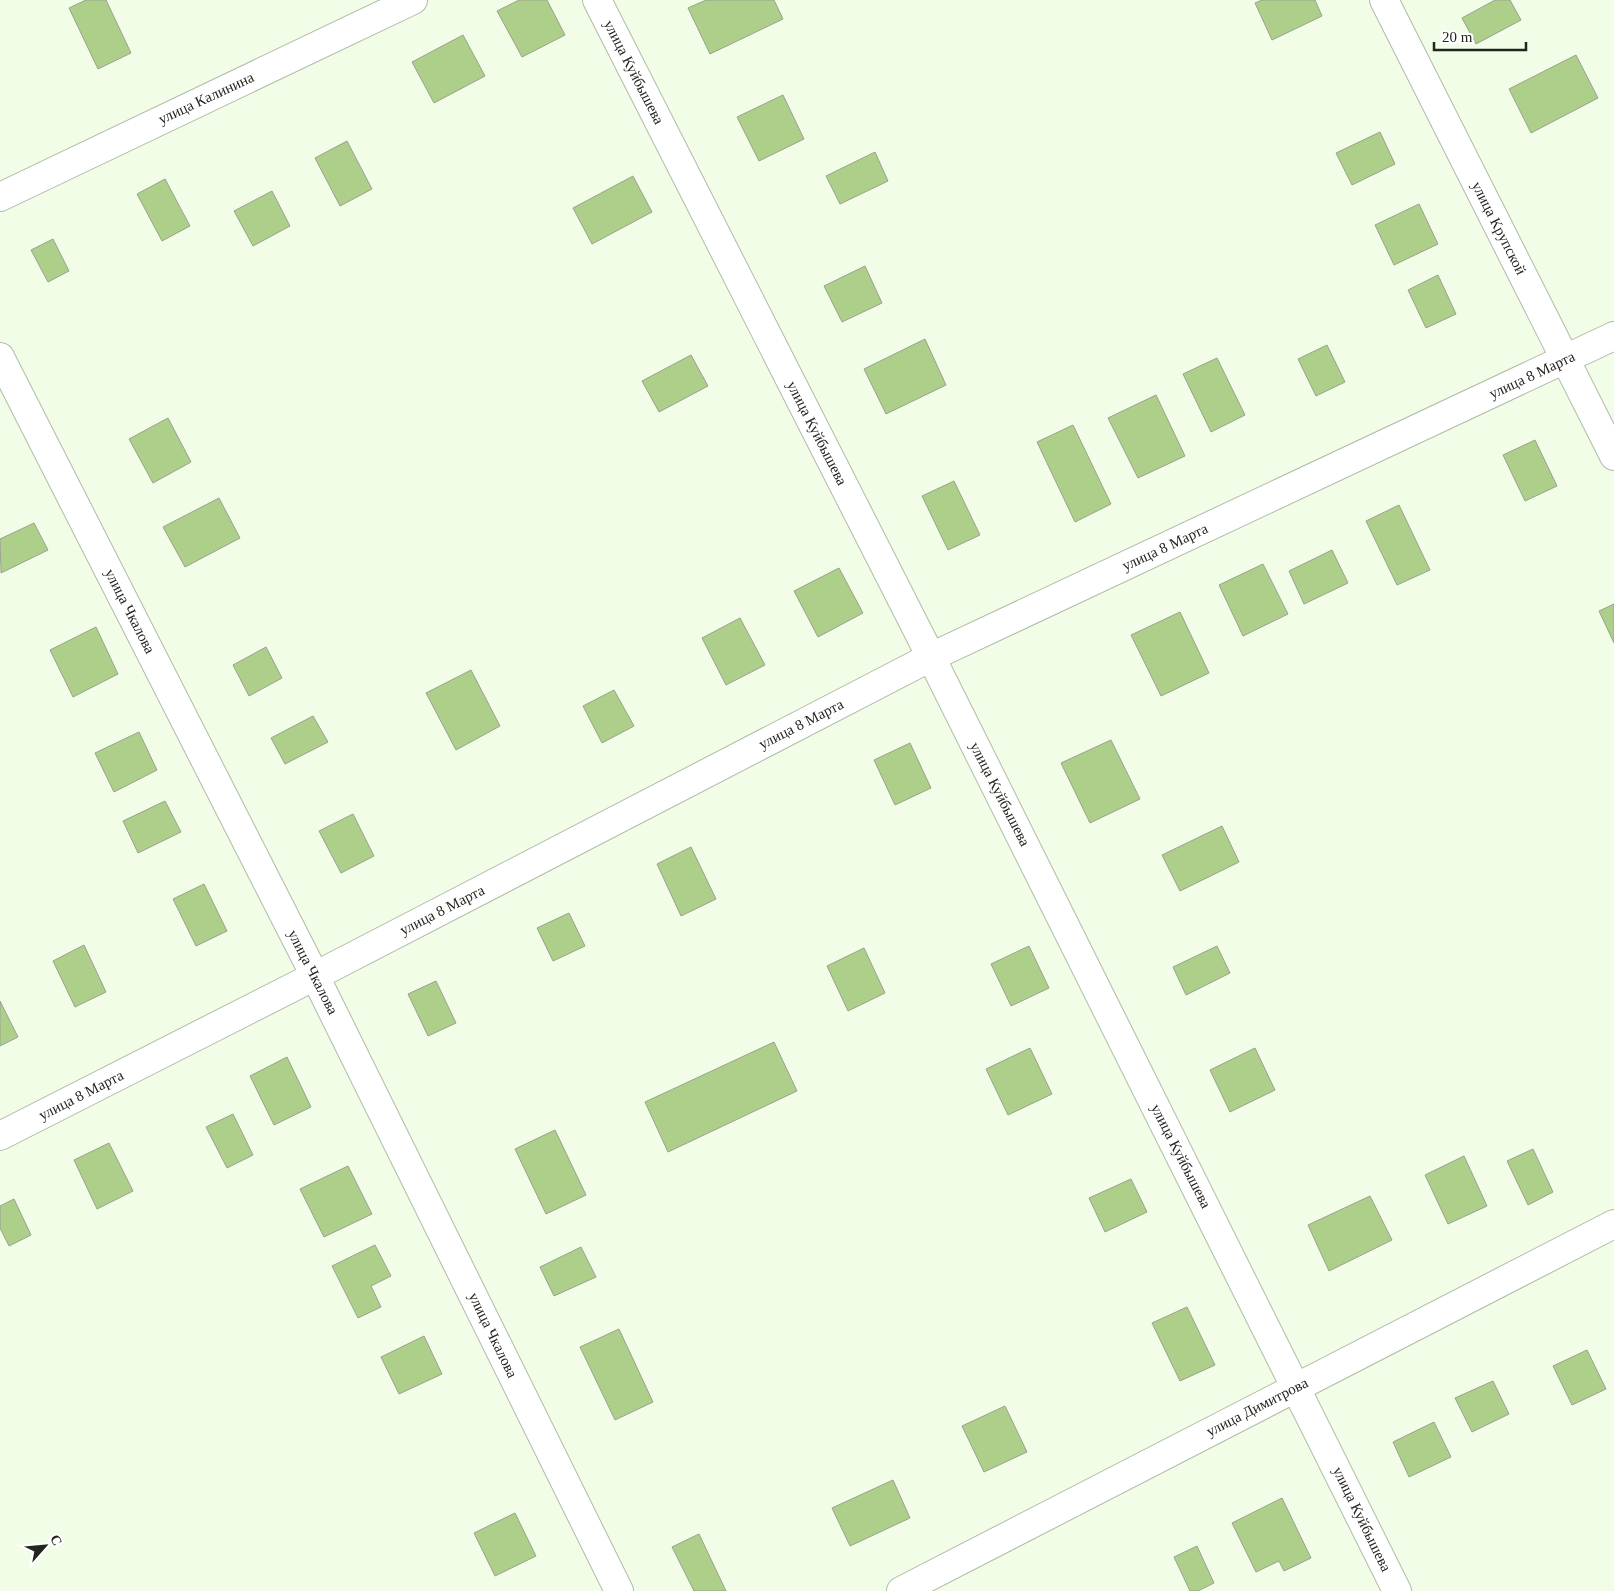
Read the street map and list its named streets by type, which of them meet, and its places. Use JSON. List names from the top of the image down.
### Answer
{
  "streets": {
    "street": [
      "улица Куйбышева",
      "улица Калинина",
      "улица Крупской",
      "улица 8 Марта",
      "улица Чкалова",
      "улица Димитрова"
    ]
  },
  "crossings": [
    ["улица Куйбышева", "улица 8 Марта"],
    ["улица Куйбышева", "улица Димитрова"],
    ["улица Крупской", "улица 8 Марта"],
    ["улица 8 Марта", "улица Чкалова"]
  ],
  "scale_bar": "20 m",
  "north": "top right"
}
